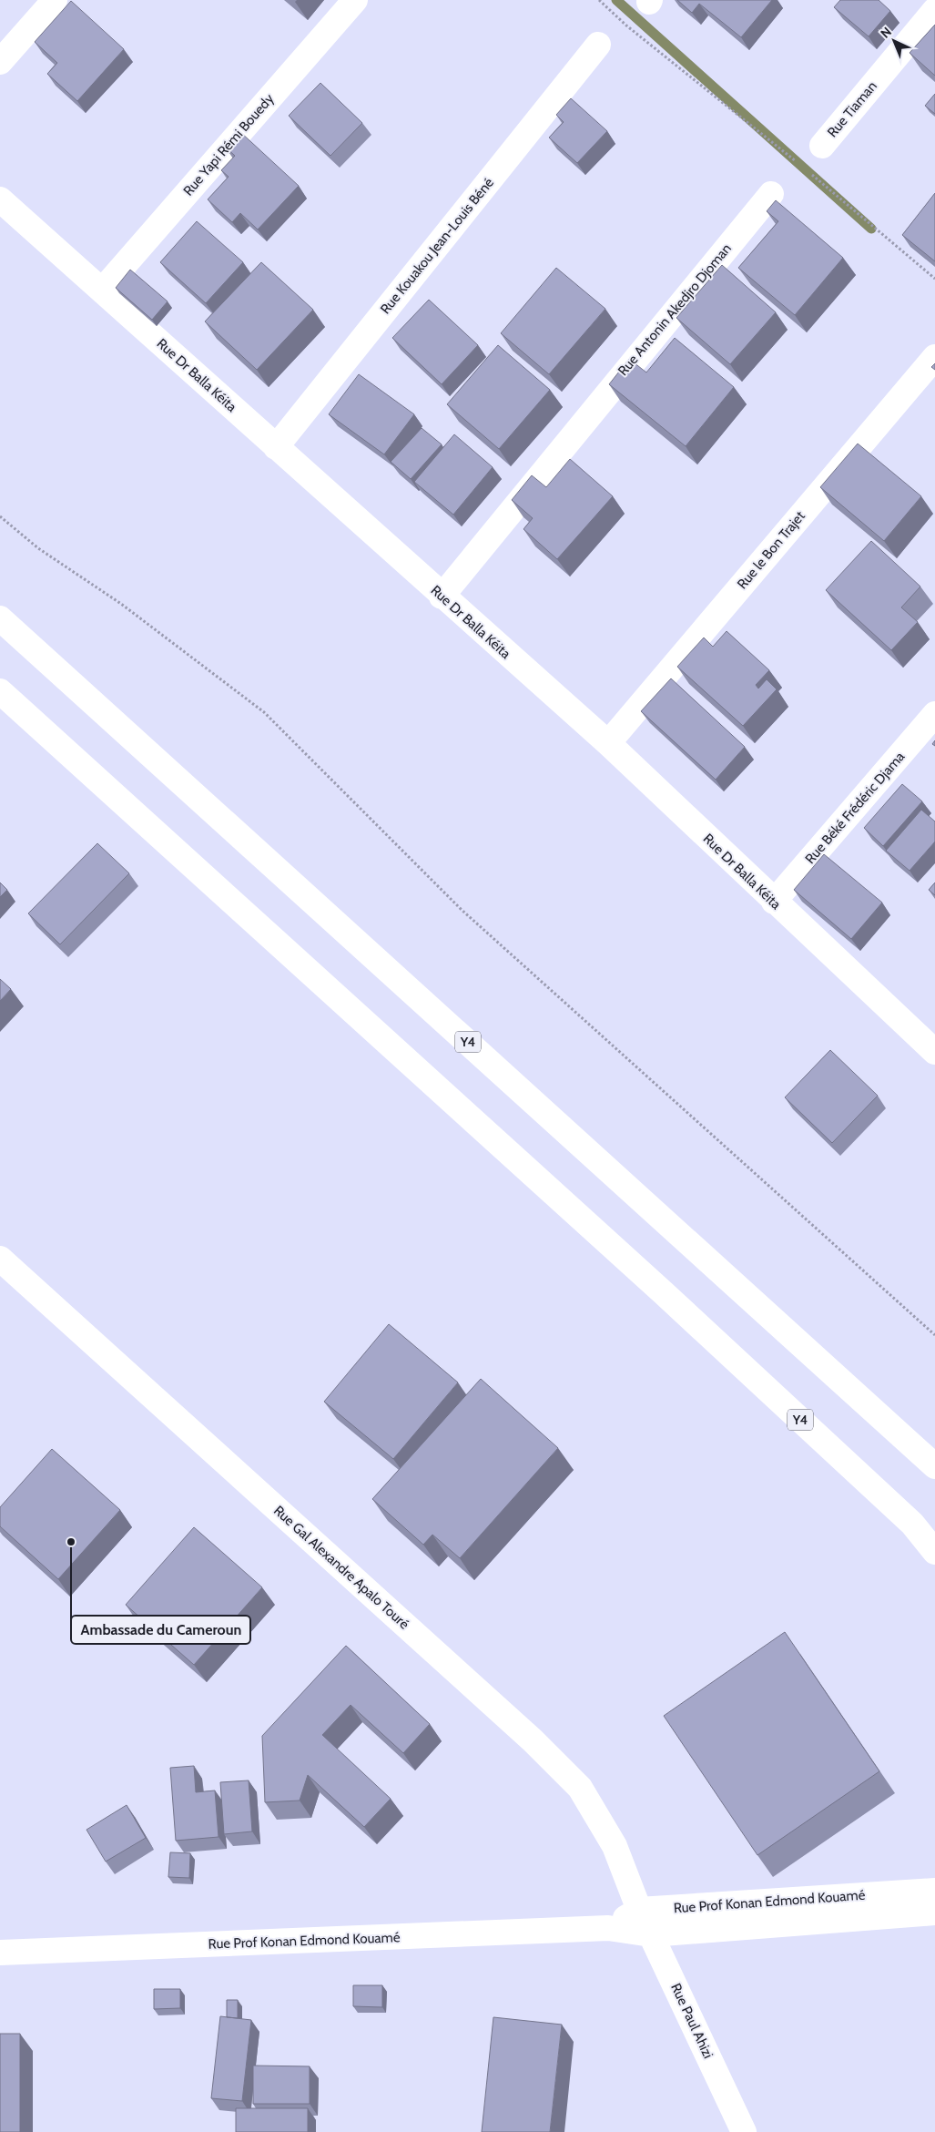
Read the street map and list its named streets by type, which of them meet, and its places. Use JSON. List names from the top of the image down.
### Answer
{
  "streets": {
    "main road": [
      "Rue Tiaman",
      "Rue Yapi Rémi Bouedy",
      "Rue Kouakou Jean-Louis Béné",
      "Rue Antonin Akedjro Djoman",
      "Rue Dr Balla Kéita",
      "Rue le Bon Trajet",
      "Rue Béké Frédéric Djama",
      "Y4",
      "Rue Gal Alexandre Apalo Touré",
      "Rue Prof Konan Edmond Kouamé",
      "Rue Paul Ahizi"
    ]
  },
  "crossings": [
    ["Rue Yapi Rémi Bouedy", "Rue Dr Balla Kéita"],
    ["Rue Kouakou Jean-Louis Béné", "Rue Dr Balla Kéita"],
    ["Rue Antonin Akedjro Djoman", "Rue Dr Balla Kéita"],
    ["Rue Dr Balla Kéita", "Rue le Bon Trajet"],
    ["Rue Dr Balla Kéita", "Rue Béké Frédéric Djama"],
    ["Rue Gal Alexandre Apalo Touré", "Rue Prof Konan Edmond Kouamé"],
    ["Rue Gal Alexandre Apalo Touré", "Rue Paul Ahizi"],
    ["Rue Prof Konan Edmond Kouamé", "Rue Paul Ahizi"]
  ],
  "places": ["Ambassade du Cameroun"],
  "north": "top left"
}
